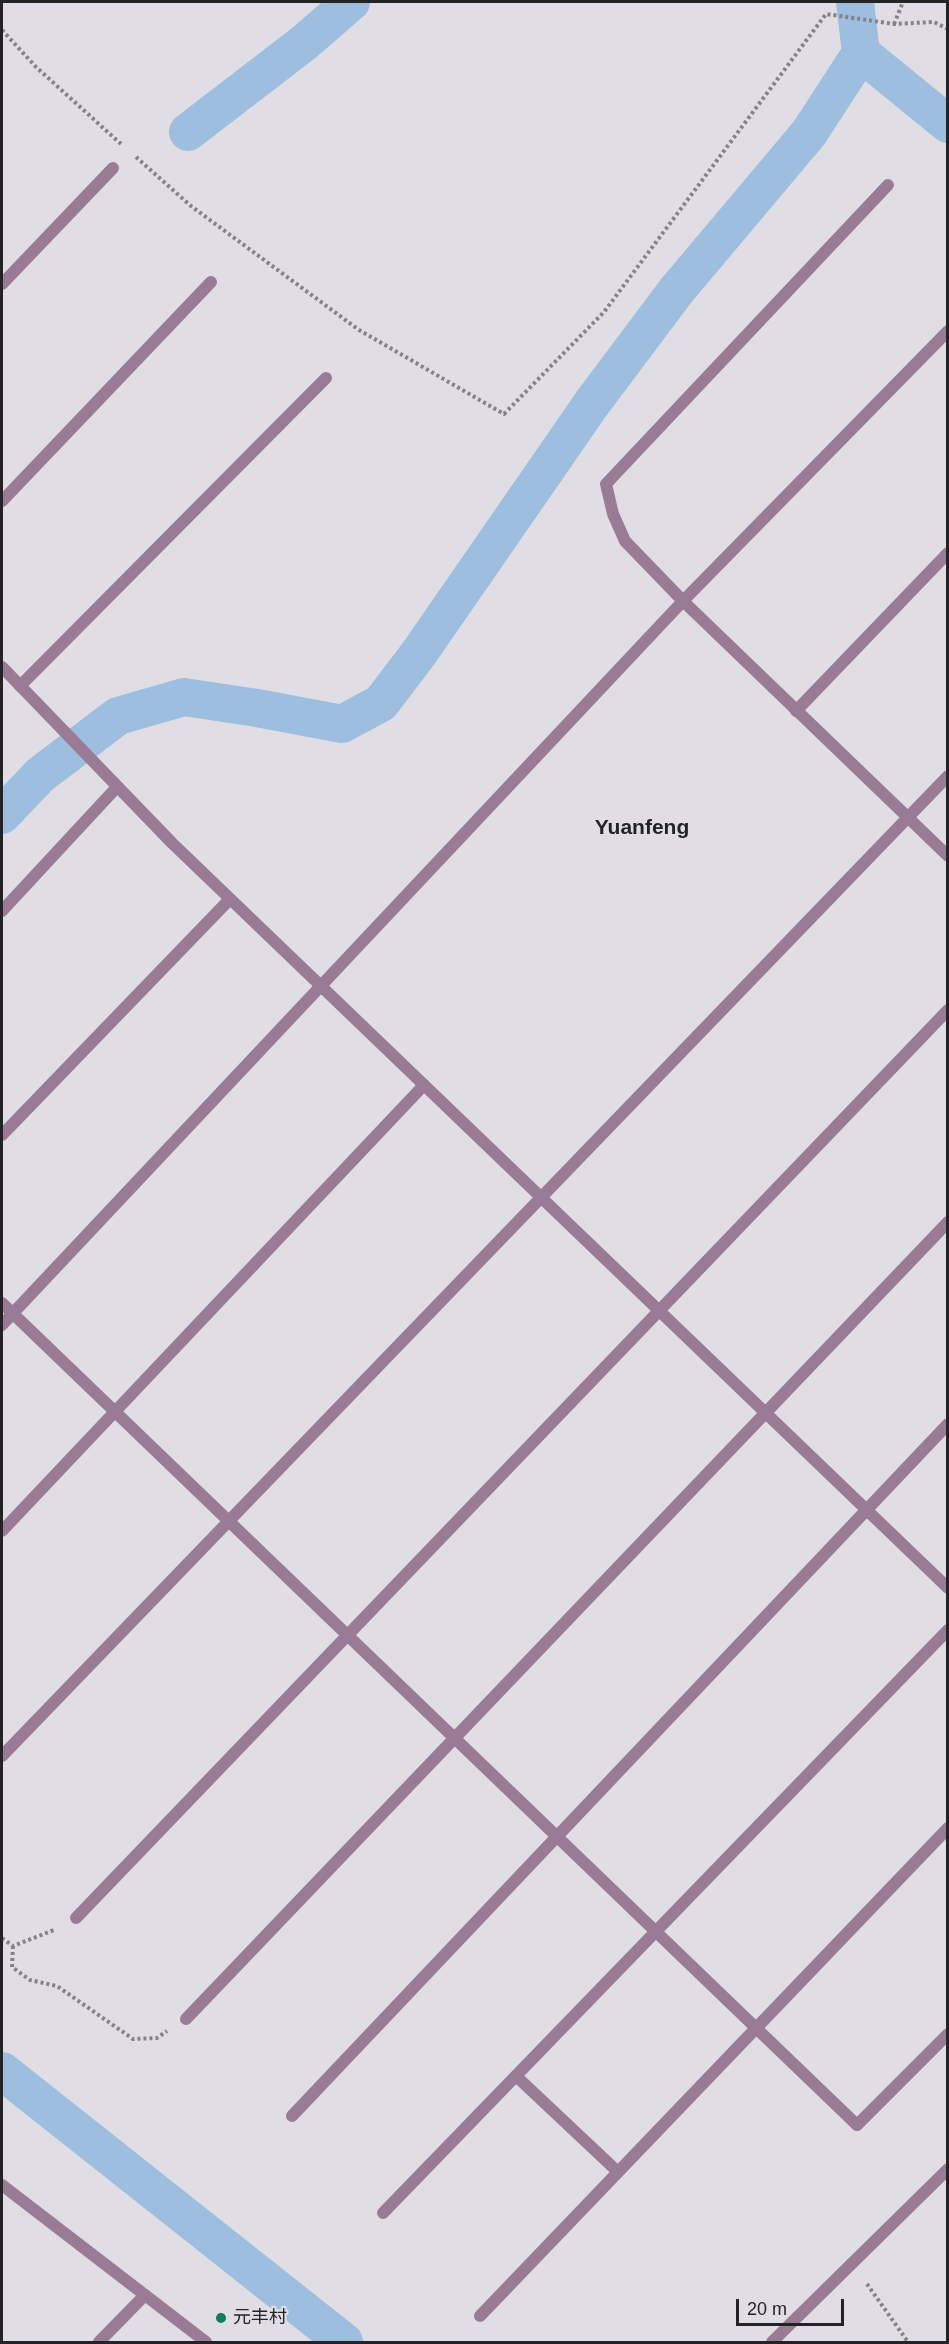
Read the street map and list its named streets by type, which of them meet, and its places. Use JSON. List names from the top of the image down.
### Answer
{
  "districts": ["Yuanfeng"],
  "places": ["元丰村"],
  "scale_bar": "20 m"
}
